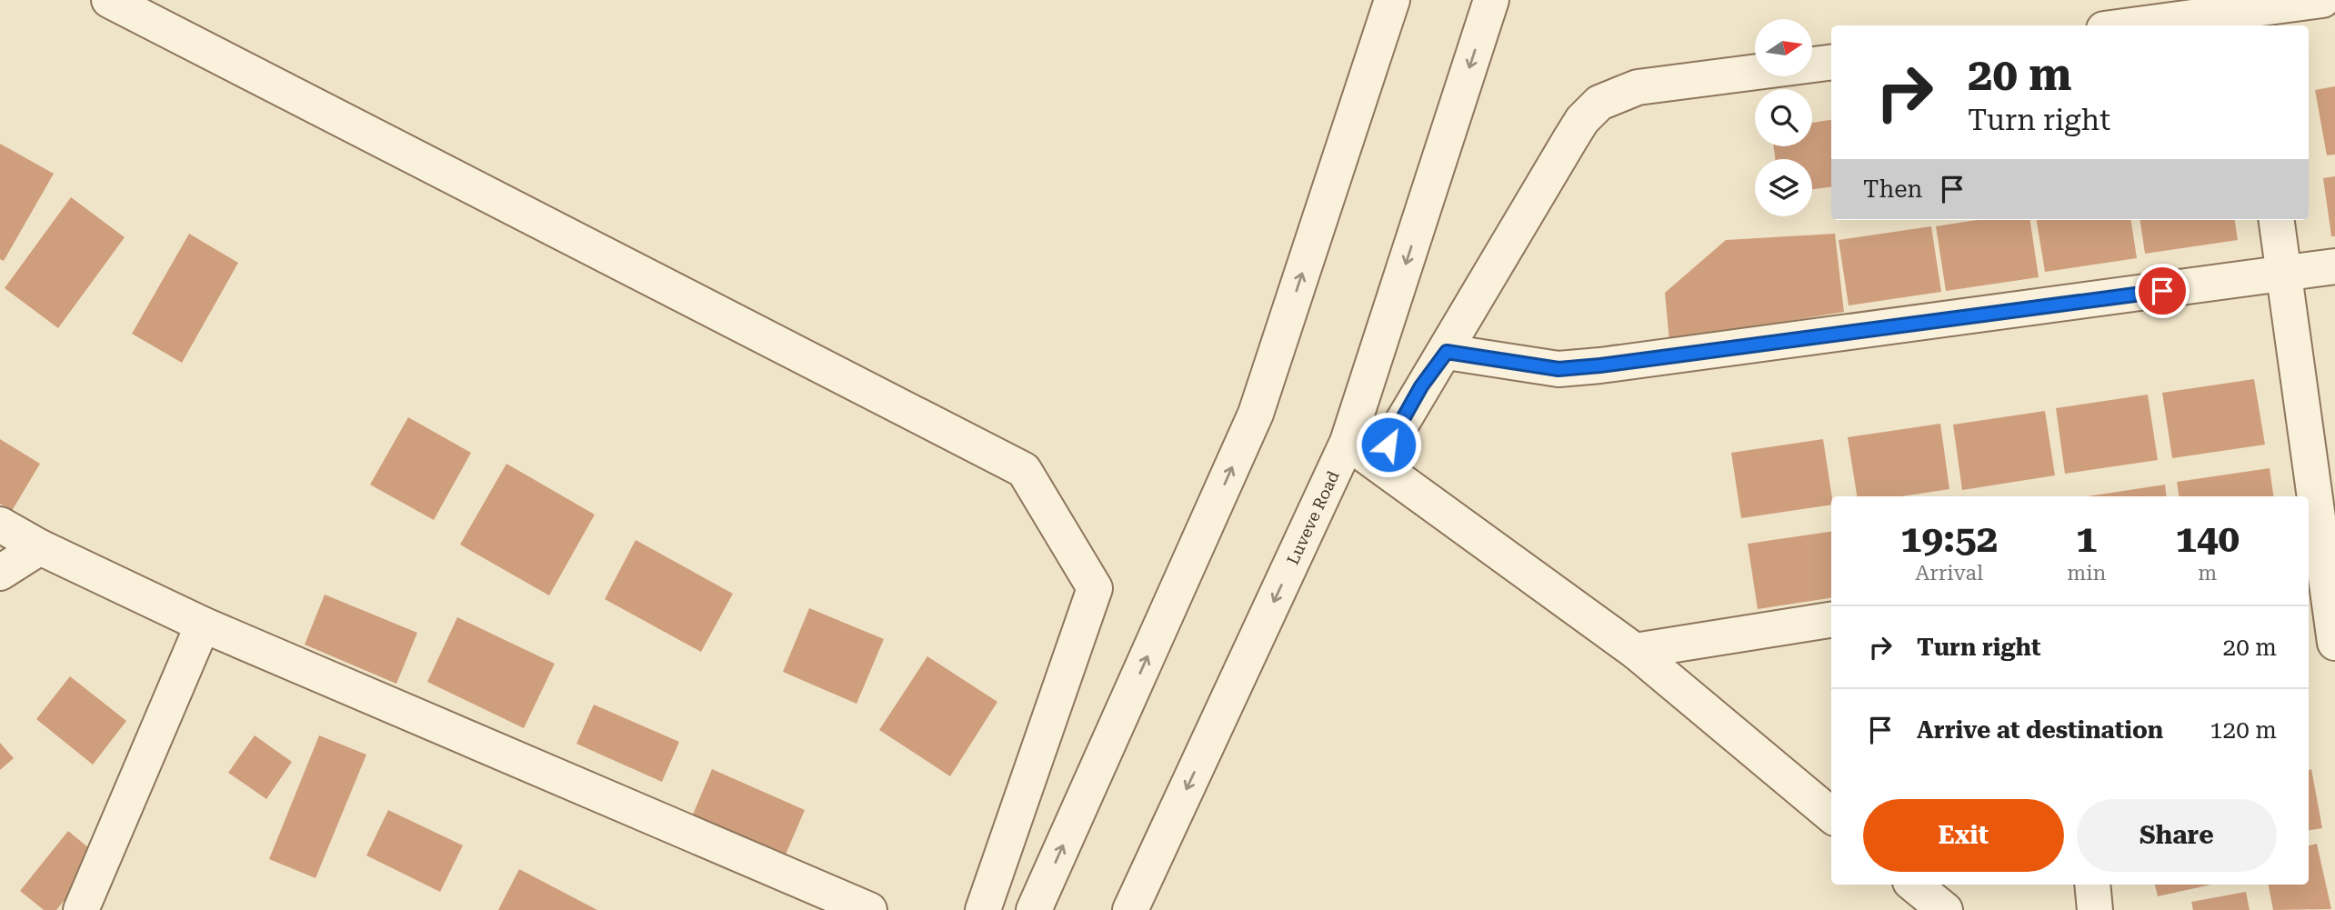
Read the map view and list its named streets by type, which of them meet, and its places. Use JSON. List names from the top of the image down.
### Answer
{
  "streets": {
    "street": ["Luveve Road"]
  },
  "north": "right",
  "page": {
    "turn": ["20 m", "Turn right"],
    "then": "Then",
    "eta": [
      "19:52",
      "Arrival",
      "1",
      "min",
      "140",
      "m"
    ],
    "list": [
      {
        "name": "Turn right",
        "value": "20 m"
      },
      {
        "name": "Arrive at destination",
        "value": "120 m"
      }
    ],
    "buttons": ["Exit", "Share"]
  }
}
